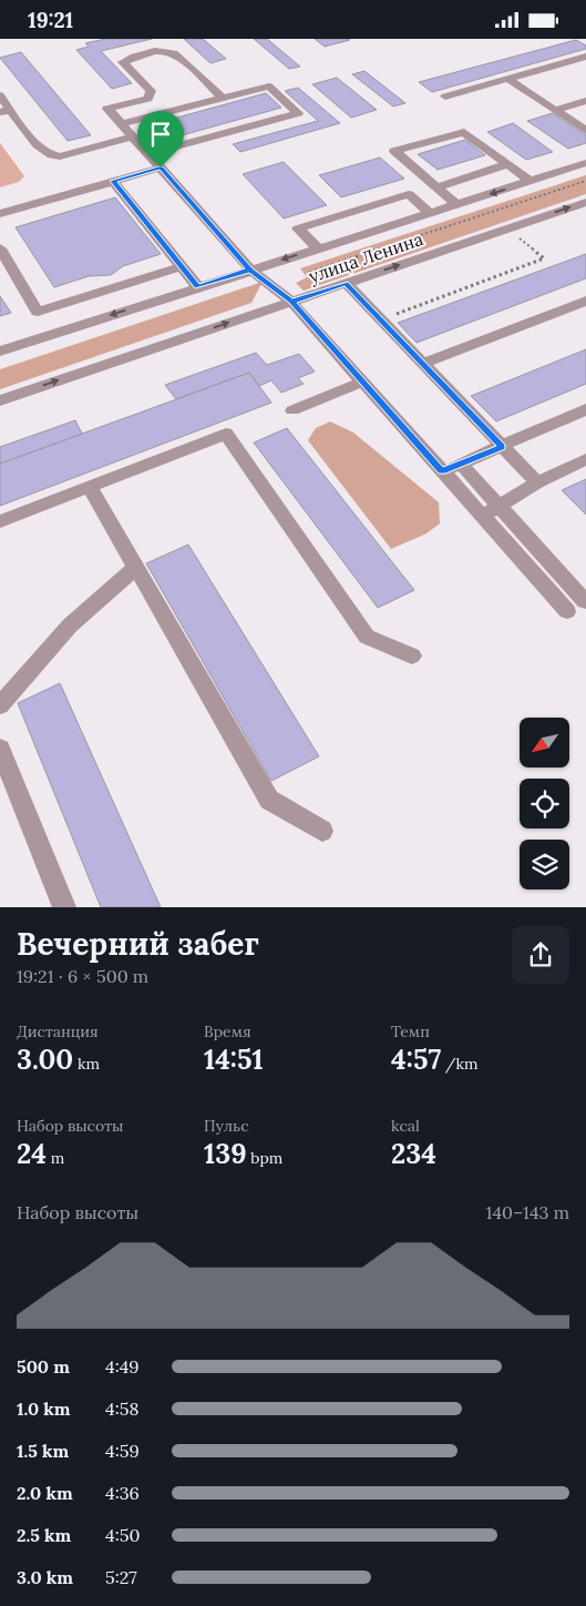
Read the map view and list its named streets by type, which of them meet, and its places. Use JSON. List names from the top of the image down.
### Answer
{
  "streets": {
    "street": ["улица Ленина"]
  },
  "north": "bottom left",
  "page": {
    "status": "19:21",
    "heading": ["Вечерний забег", "19:21 · 6 × 500 m"],
    "stats": [
      ["Дистанция", "3.00 km"],
      ["Время", "14:51"],
      ["Темп", "4:57 /km"],
      ["Набор высоты", "24 m"],
      ["Пульс", "139 bpm"],
      ["kcal", "234"]
    ],
    "chart": ["Набор высоты", "140–143 m"],
    "list": [
      {
        "name": "500 m",
        "note": "4:49"
      },
      {
        "name": "1.0 km",
        "note": "4:58"
      },
      {
        "name": "1.5 km",
        "note": "4:59"
      },
      {
        "name": "2.0 km",
        "note": "4:36"
      },
      {
        "name": "2.5 km",
        "note": "4:50"
      },
      {
        "name": "3.0 km",
        "note": "5:27"
      }
    ]
  }
}
